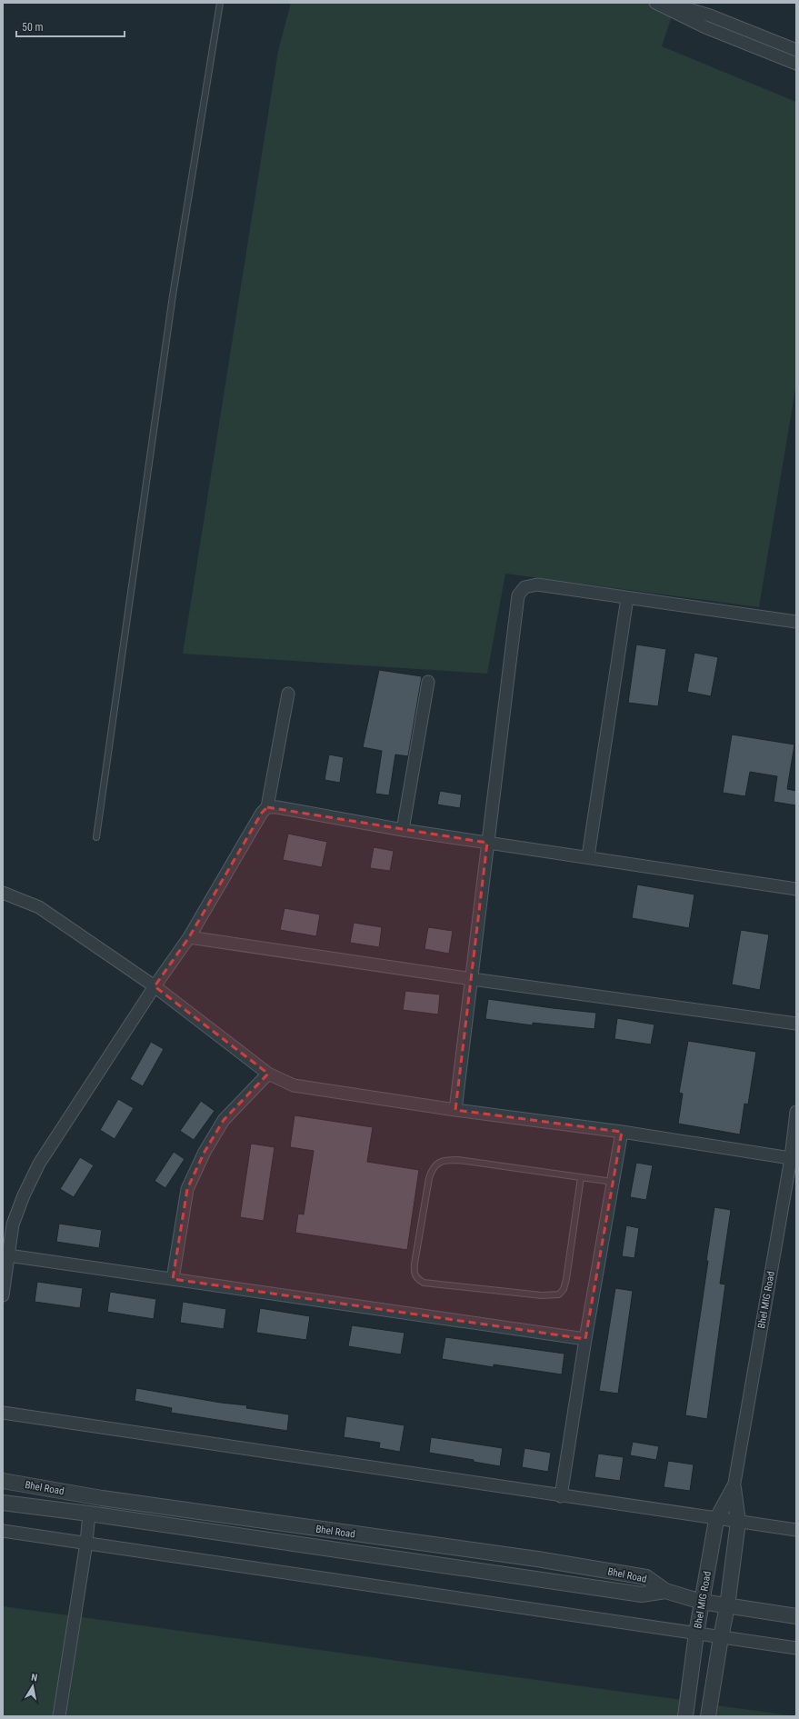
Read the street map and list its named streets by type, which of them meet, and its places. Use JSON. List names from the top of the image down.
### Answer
{
  "streets": {
    "street": ["Bhel MIG Road", "Bhel Road"]
  },
  "crossings": [
    ["Bhel MIG Road", "Bhel Road"]
  ],
  "scale_bar": "50 m",
  "north": "top"
}
